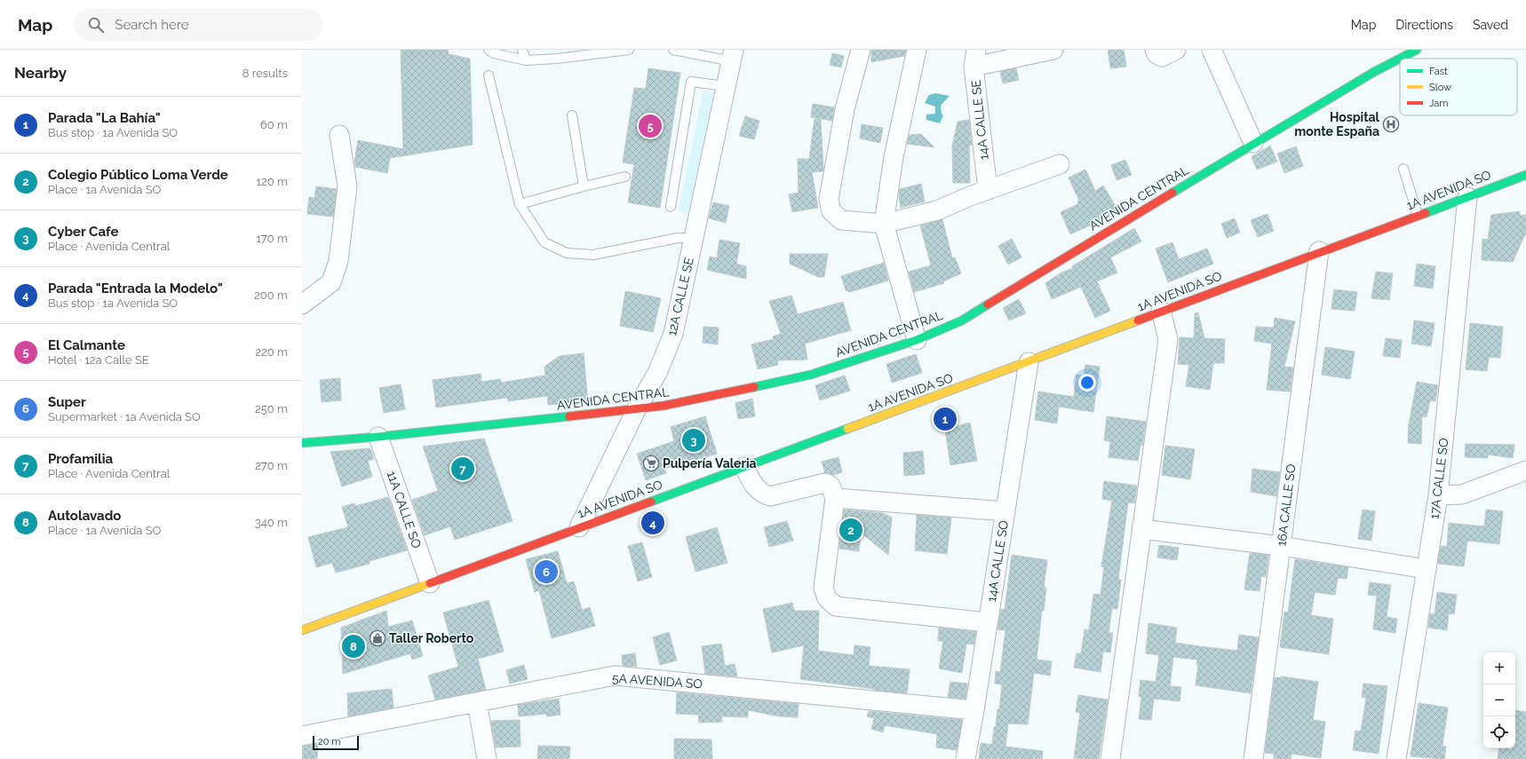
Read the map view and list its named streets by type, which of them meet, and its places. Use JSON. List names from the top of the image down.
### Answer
{
  "streets": {
    "main road": ["1A AVENIDA SO", "AVENIDA CENTRAL"],
    "street": [
      "14A CALLE SE",
      "12A CALLE SE",
      "17A CALLE SO",
      "16A CALLE SO",
      "11A CALLE SO",
      "14A CALLE SO",
      "5A AVENIDA SO"
    ]
  },
  "crossings": [
    ["1A AVENIDA SO", "12A CALLE SE"],
    ["1A AVENIDA SO", "17A CALLE SO"],
    ["1A AVENIDA SO", "16A CALLE SO"],
    ["1A AVENIDA SO", "11A CALLE SO"],
    ["1A AVENIDA SO", "14A CALLE SO"],
    ["AVENIDA CENTRAL", "12A CALLE SE"],
    ["AVENIDA CENTRAL", "11A CALLE SO"],
    ["14A CALLE SO", "5A AVENIDA SO"]
  ],
  "places": {
    "hospital": ["Hospital monte España"],
    "supermarket": ["Pulpería Valeria"],
    "shop": ["Taller Roberto"]
  },
  "legend": ["Fast", "Slow", "Jam"],
  "scale_bar": "20 m",
  "page": {
    "header": "Map",
    "search": "Search here",
    "nav": ["Map", "Directions", "Saved"],
    "heading": ["Nearby", "8 results"],
    "list": [
      {
        "mark": "1",
        "name": "Parada \"La Bahía\"",
        "note": "Bus stop · 1a Avenida SO",
        "value": "60 m"
      },
      {
        "mark": "2",
        "name": "Colegio Público Loma Verde",
        "note": "Place · 1a Avenida SO",
        "value": "120 m"
      },
      {
        "mark": "3",
        "name": "Cyber Cafe",
        "note": "Place · Avenida Central",
        "value": "170 m"
      },
      {
        "mark": "4",
        "name": "Parada \"Entrada la Modelo\"",
        "note": "Bus stop · 1a Avenida SO",
        "value": "200 m"
      },
      {
        "mark": "5",
        "name": "El Calmante",
        "note": "Hotel · 12a Calle SE",
        "value": "220 m"
      },
      {
        "mark": "6",
        "name": "Super",
        "note": "Supermarket · 1a Avenida SO",
        "value": "250 m"
      },
      {
        "mark": "7",
        "name": "Profamilia",
        "note": "Place · Avenida Central",
        "value": "270 m"
      },
      {
        "mark": "8",
        "name": "Autolavado",
        "note": "Place · 1a Avenida SO",
        "value": "340 m"
      }
    ],
    "pins": [
      "5",
      "1",
      "3",
      "7",
      "4",
      "2",
      "6",
      "8"
    ],
    "map_buttons": ["+", "−"],
    "scale": "20 m"
  }
}
